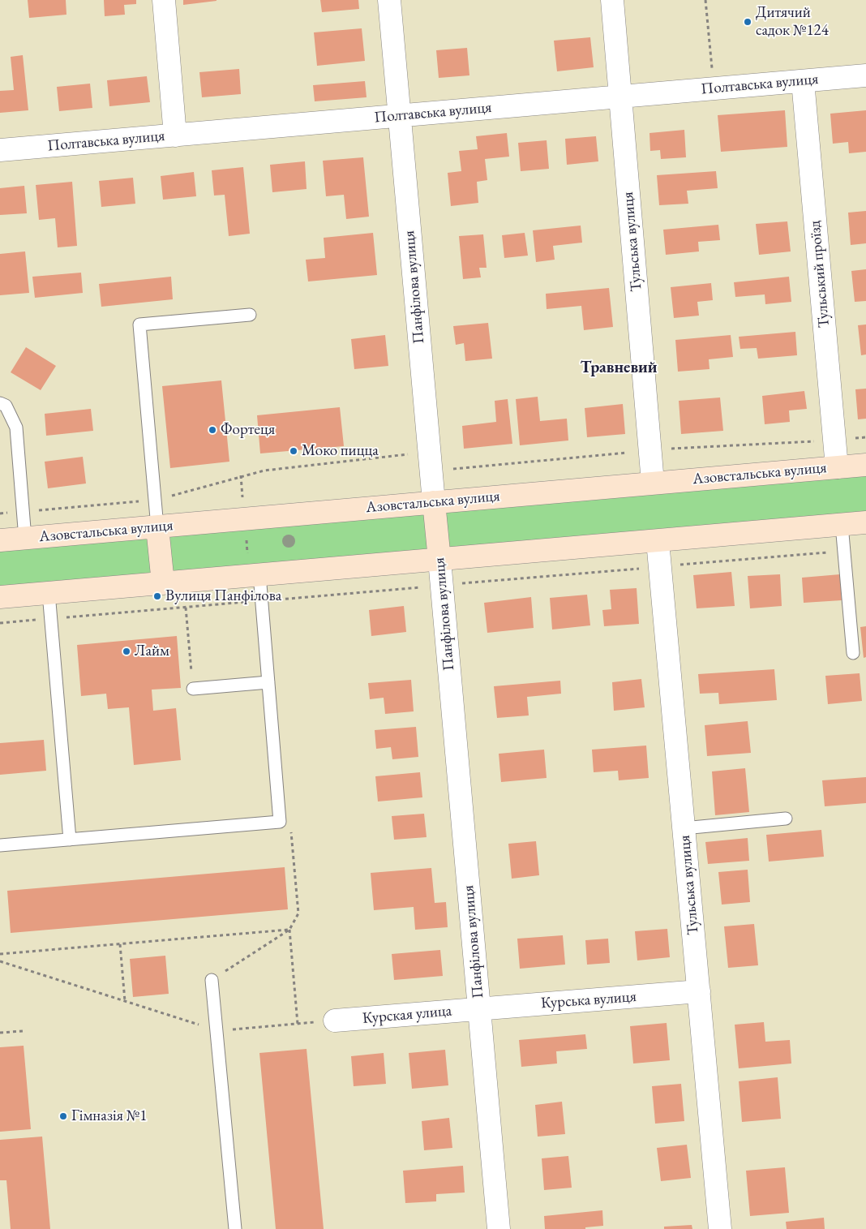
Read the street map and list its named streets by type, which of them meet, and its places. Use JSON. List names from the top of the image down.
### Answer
{
  "streets": {
    "street": [
      "Полтавська вулиця",
      "Тульська вулиця",
      "Тульський проїзд",
      "Панфілова вулиця",
      "Азовстальська вулиця",
      "Курська вулиця",
      "Курская улица"
    ]
  },
  "crossings": [
    ["Полтавська вулиця", "Тульська вулиця"],
    ["Полтавська вулиця", "Тульський проїзд"],
    ["Полтавська вулиця", "Панфілова вулиця"],
    ["Тульська вулиця", "Азовстальська вулиця"],
    ["Тульська вулиця", "Курська вулиця"],
    ["Тульський проїзд", "Азовстальська вулиця"],
    ["Панфілова вулиця", "Азовстальська вулиця"],
    ["Панфілова вулиця", "Курська вулиця"],
    ["Панфілова вулиця", "Курская улица"],
    ["Курська вулиця", "Курская улица"]
  ],
  "districts": ["Травневий"],
  "places": [
    "Дитячий садок №124",
    "Фортеця",
    "Моко пицца",
    "Вулиця Панфілова",
    "Лайм",
    "Гімназія №1"
  ]
}
